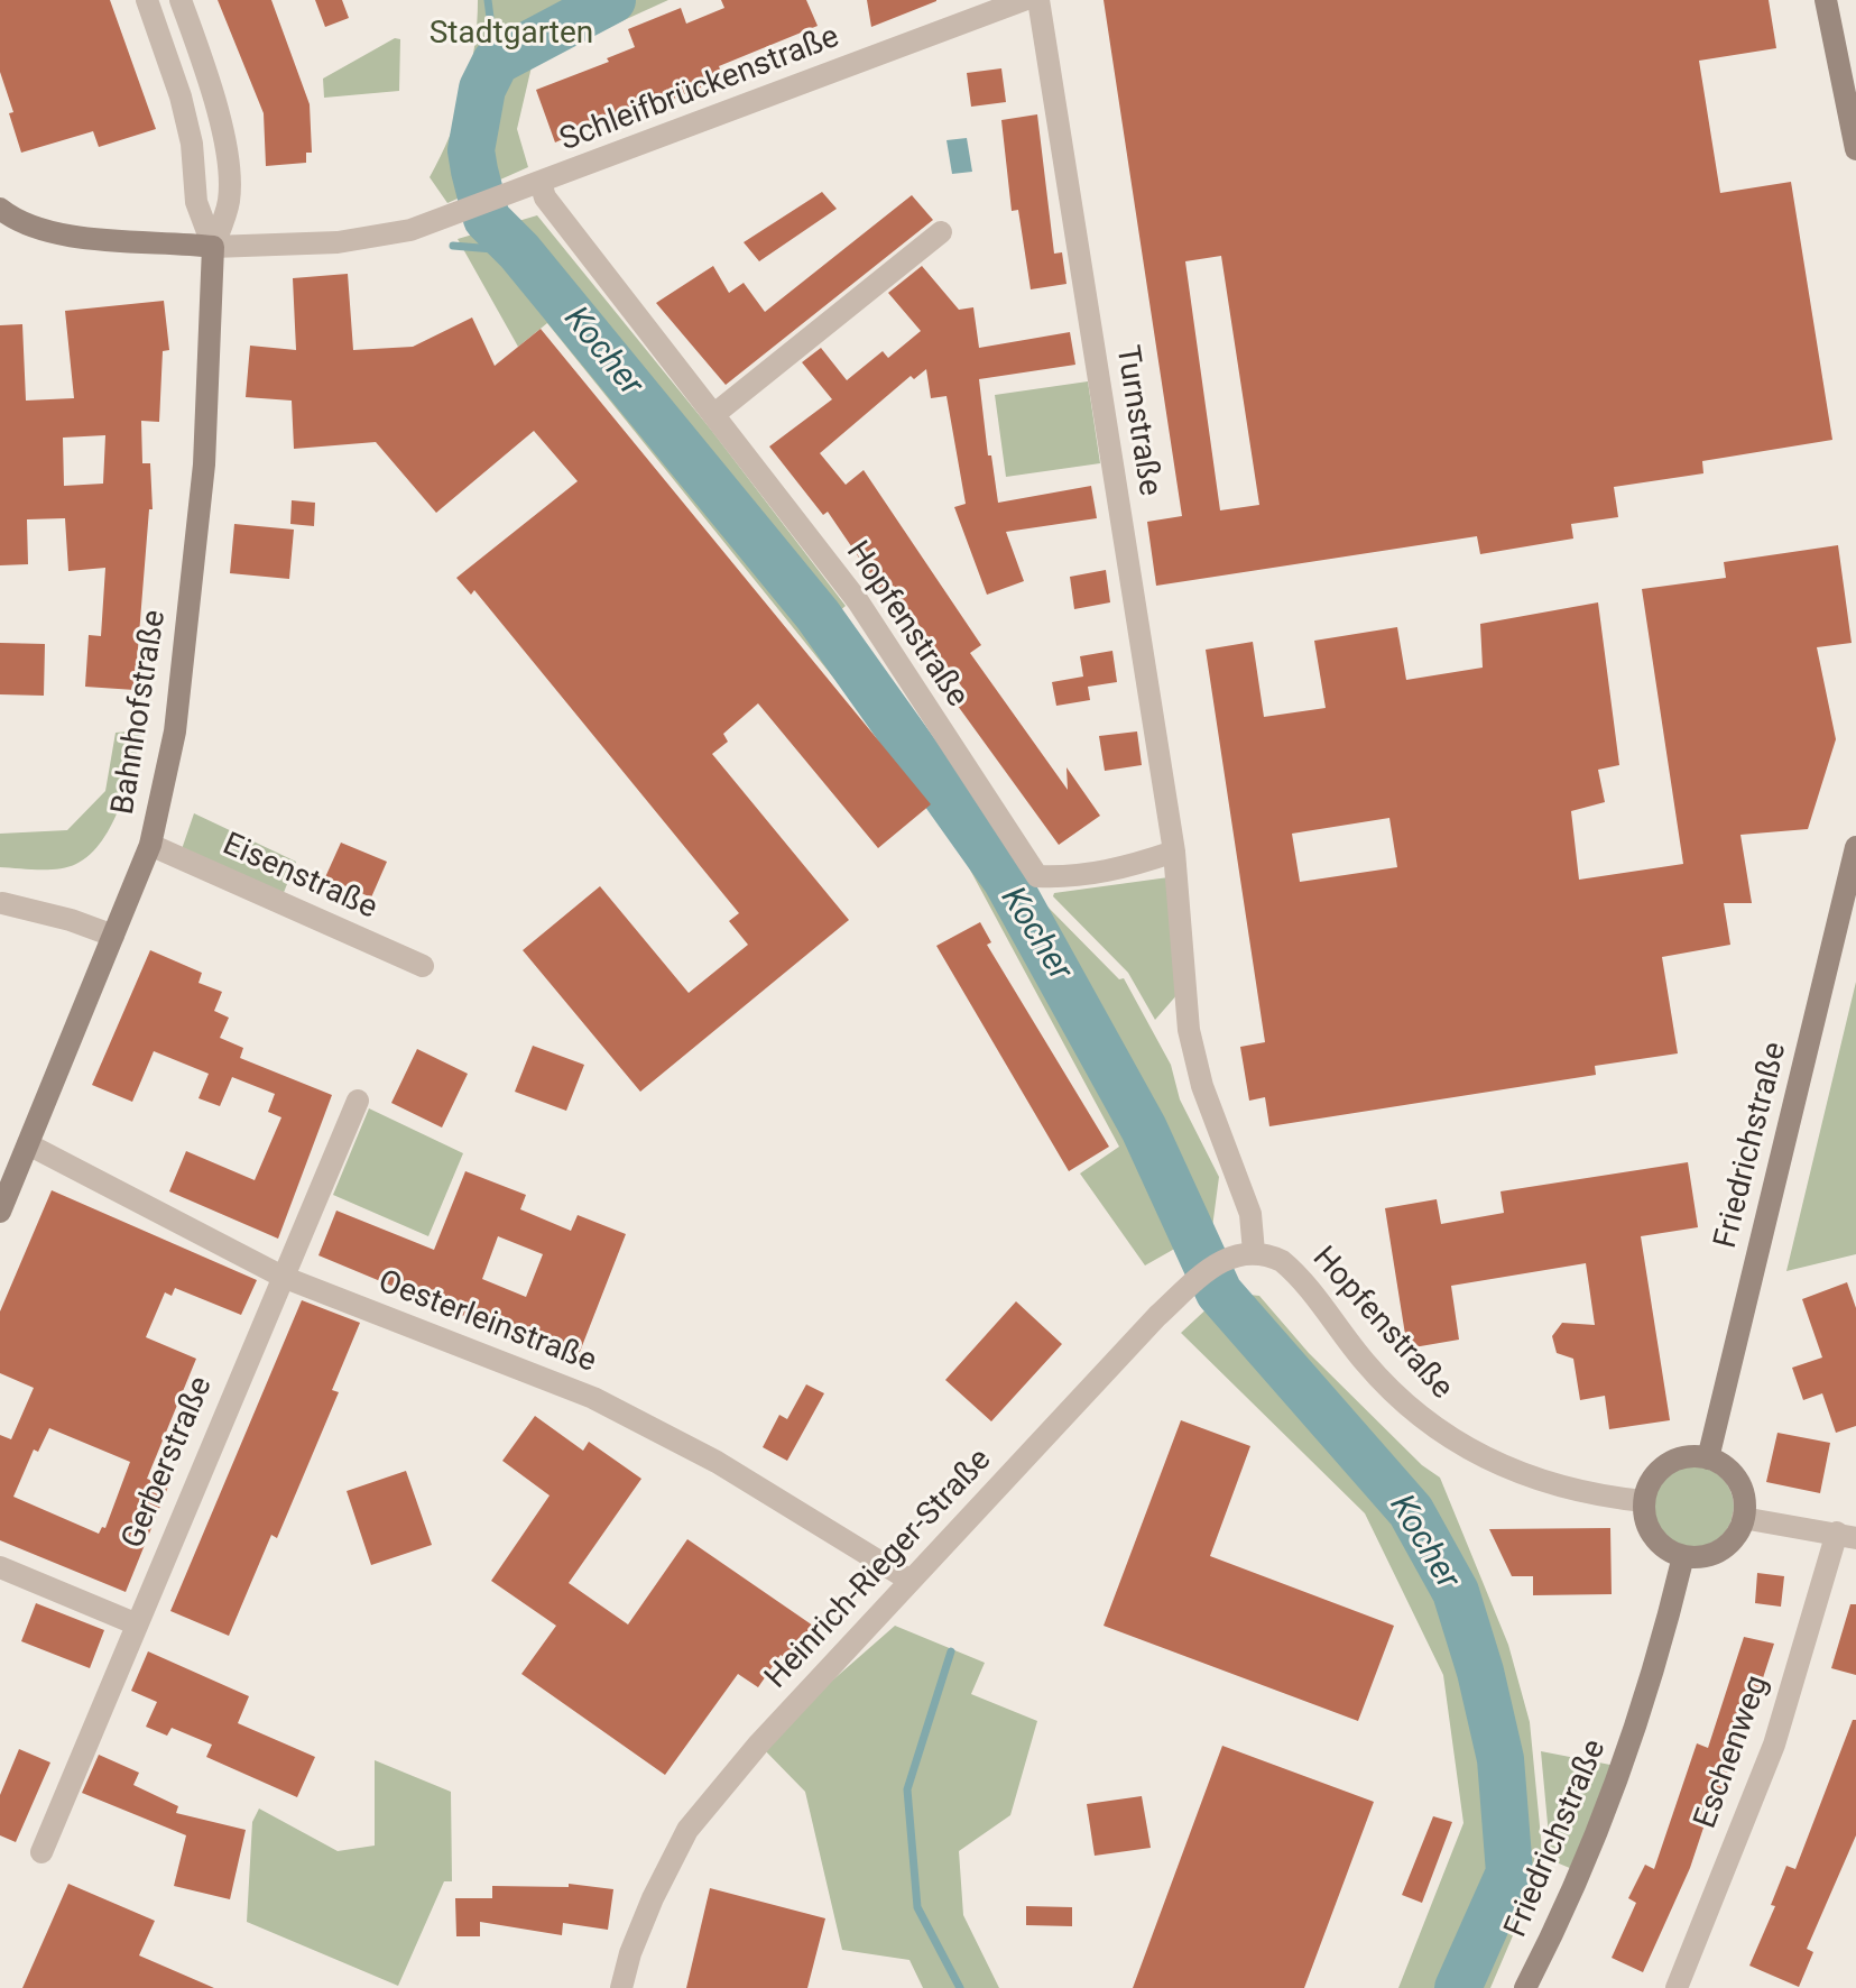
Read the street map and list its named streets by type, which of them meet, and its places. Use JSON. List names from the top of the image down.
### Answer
{
  "streets": {
    "main road": ["Bahnhofstraße", "Friedrichstraße"],
    "street": [
      "Schleifbrückenstraße",
      "Turnstraße",
      "Hopfenstraße",
      "Eisenstraße",
      "Oesterleinstraße",
      "Gerberstraße",
      "Heinrich-Rieger-Straße",
      "Eschenweg"
    ]
  },
  "crossings": [
    ["Schleifbrückenstraße", "Hopfenstraße"],
    ["Schleifbrückenstraße", "Bahnhofstraße"],
    ["Turnstraße", "Hopfenstraße"],
    ["Hopfenstraße", "Friedrichstraße"],
    ["Hopfenstraße", "Heinrich-Rieger-Straße"],
    ["Bahnhofstraße", "Eisenstraße"],
    ["Bahnhofstraße", "Oesterleinstraße"],
    ["Oesterleinstraße", "Gerberstraße"],
    ["Oesterleinstraße", "Heinrich-Rieger-Straße"]
  ],
  "water": ["Kocher"],
  "parks": ["Stadtgarten"]
}
